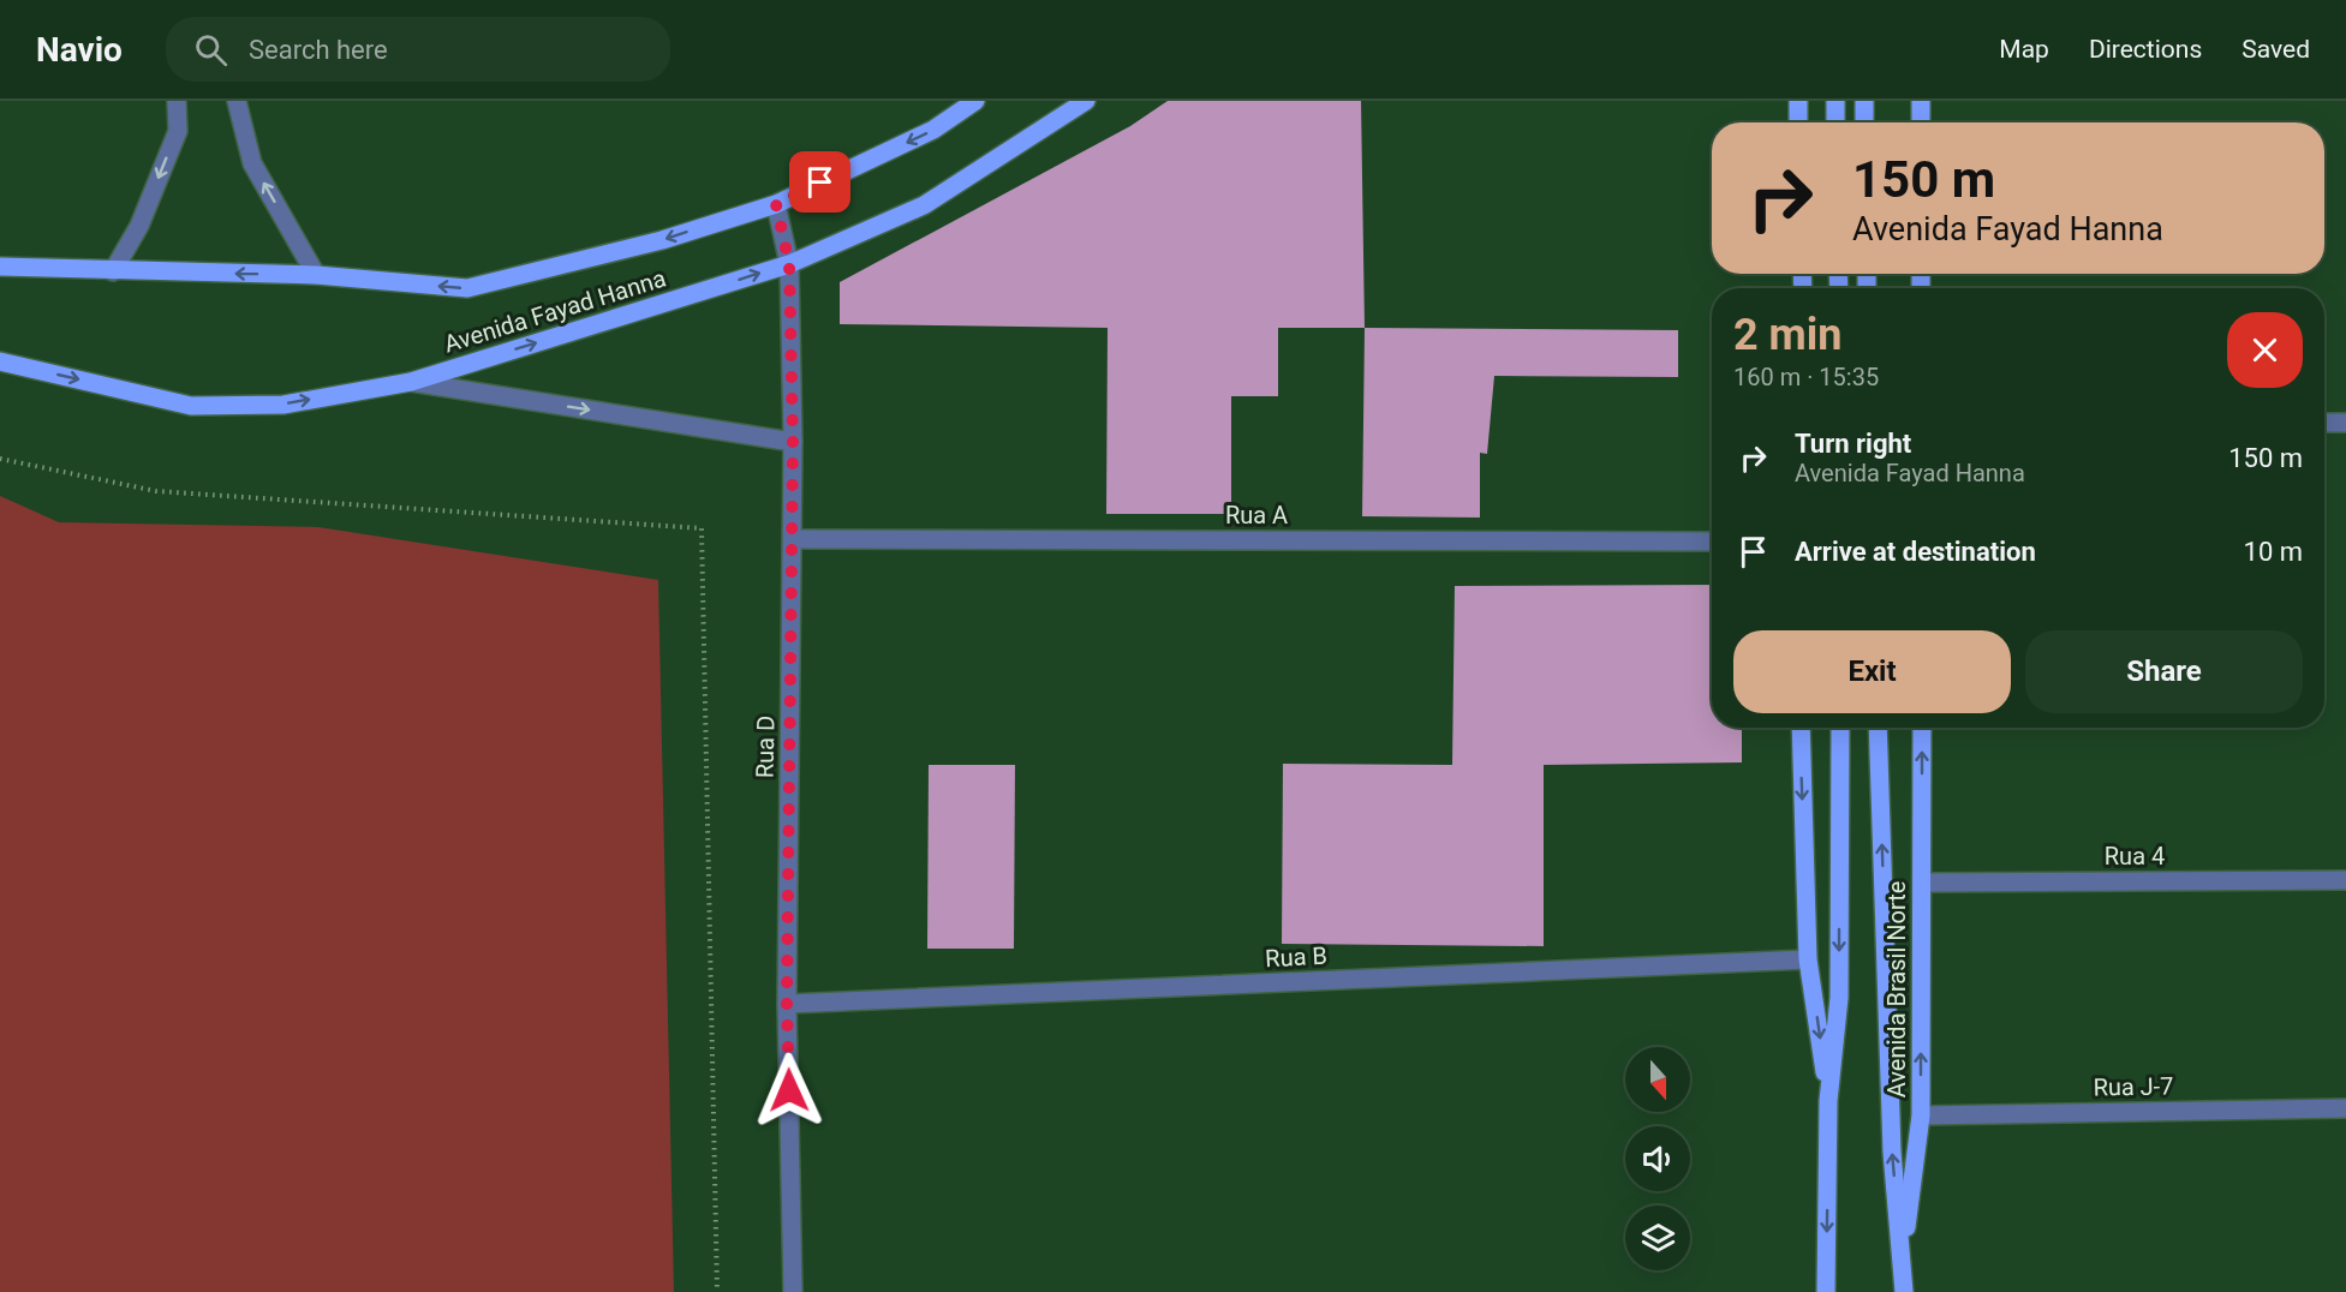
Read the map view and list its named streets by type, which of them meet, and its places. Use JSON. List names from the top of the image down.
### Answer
{
  "streets": {
    "main road": ["Avenida Fayad Hanna", "Avenida Brasil Norte"],
    "street": [
      "Rua A",
      "Rua D",
      "Rua 4",
      "Rua B",
      "Rua J-7"
    ]
  },
  "crossings": [
    ["Avenida Fayad Hanna", "Rua D"],
    ["Rua A", "Rua D"],
    ["Rua D", "Rua B"],
    ["Rua 4", "Avenida Brasil Norte"],
    ["Avenida Brasil Norte", "Rua J-7"]
  ],
  "north": "bottom",
  "page": {
    "header": "Navio",
    "search": "Search here",
    "nav": ["Map", "Directions", "Saved"],
    "turn": ["150 m", "Avenida Fayad Hanna"],
    "heading": ["2 min", "160 m · 15:35"],
    "list": [
      {
        "name": "Turn right",
        "note": "Avenida Fayad Hanna",
        "value": "150 m"
      },
      {
        "name": "Arrive at destination",
        "value": "10 m"
      }
    ],
    "buttons": ["Exit", "Share"]
  }
}
